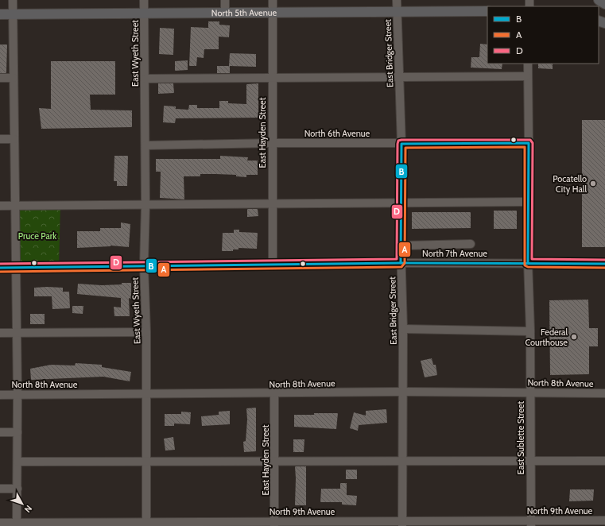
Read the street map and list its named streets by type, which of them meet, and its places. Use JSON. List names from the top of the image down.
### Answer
{
  "streets": {
    "main road": ["North 5th Avenue"],
    "street": [
      "East Wyeth Street",
      "East Bridger Street",
      "East Hayden Street",
      "North 6th Avenue",
      "North 7th Avenue",
      "North 8th Avenue",
      "East Sublette Street",
      "North 9th Avenue"
    ]
  },
  "crossings": [
    ["North 5th Avenue", "East Wyeth Street"],
    ["North 5th Avenue", "East Bridger Street"],
    ["North 5th Avenue", "East Hayden Street"],
    ["East Wyeth Street", "North 6th Avenue"],
    ["East Wyeth Street", "North 7th Avenue"],
    ["East Wyeth Street", "North 8th Avenue"],
    ["East Wyeth Street", "North 9th Avenue"],
    ["East Bridger Street", "North 6th Avenue"],
    ["East Bridger Street", "North 7th Avenue"],
    ["East Bridger Street", "North 8th Avenue"],
    ["East Bridger Street", "North 9th Avenue"],
    ["East Hayden Street", "North 6th Avenue"],
    ["East Hayden Street", "North 7th Avenue"],
    ["East Hayden Street", "North 8th Avenue"],
    ["East Hayden Street", "North 9th Avenue"],
    ["North 6th Avenue", "East Sublette Street"],
    ["North 7th Avenue", "East Sublette Street"],
    ["North 8th Avenue", "East Sublette Street"],
    ["East Sublette Street", "North 9th Avenue"]
  ],
  "parks": ["Pruce Park"],
  "places": ["Pocatello City Hall", "Federal Courthouse"],
  "lines": ["transit line D", "transit line B", "transit line A"],
  "legend": ["B", "A", "D"],
  "north": "bottom right"
}
